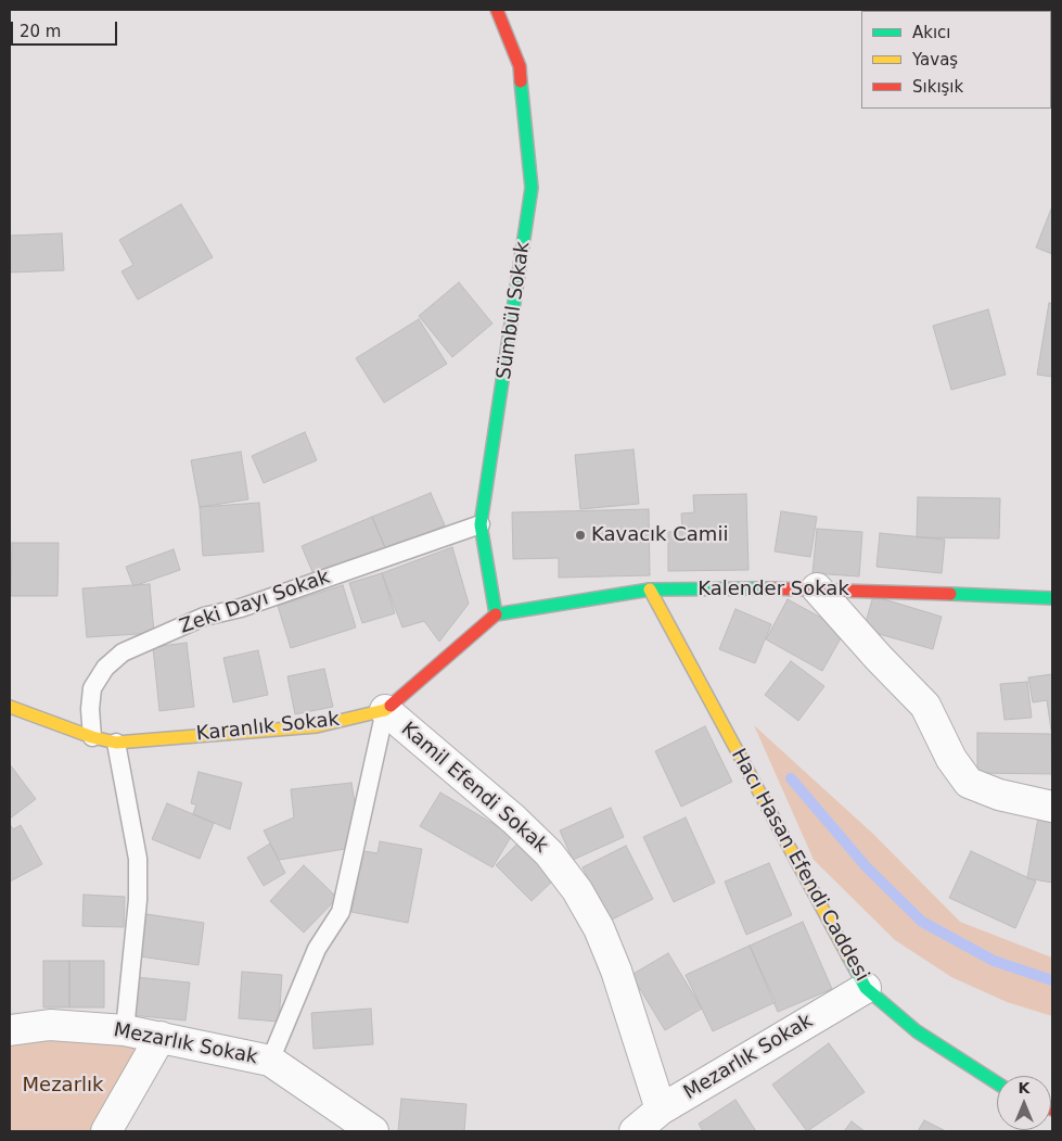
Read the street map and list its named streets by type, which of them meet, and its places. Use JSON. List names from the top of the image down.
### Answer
{
  "streets": {
    "street": [
      "Sümbül Sokak",
      "Kalender Sokak",
      "Karanlık Sokak",
      "Kamil Efendi Sokak",
      "Hacı Hasan Efendi Caddesi",
      "Mezarlık Sokak"
    ],
    "lane": ["Zeki Dayı Sokak"]
  },
  "crossings": [
    ["Sümbül Sokak", "Kalender Sokak"],
    ["Sümbül Sokak", "Zeki Dayı Sokak"],
    ["Sümbül Sokak", "Karanlık Sokak"],
    ["Kalender Sokak", "Karanlık Sokak"],
    ["Kalender Sokak", "Hacı Hasan Efendi Caddesi"],
    ["Zeki Dayı Sokak", "Karanlık Sokak"],
    ["Karanlık Sokak", "Kamil Efendi Sokak"],
    ["Kamil Efendi Sokak", "Mezarlık Sokak"],
    ["Hacı Hasan Efendi Caddesi", "Mezarlık Sokak"]
  ],
  "parks": ["Mezarlık"],
  "places": ["Kavacık Camii"],
  "legend": ["Akıcı", "Yavaş", "Sıkışık"],
  "scale_bar": "20 m",
  "north": "top"
}
